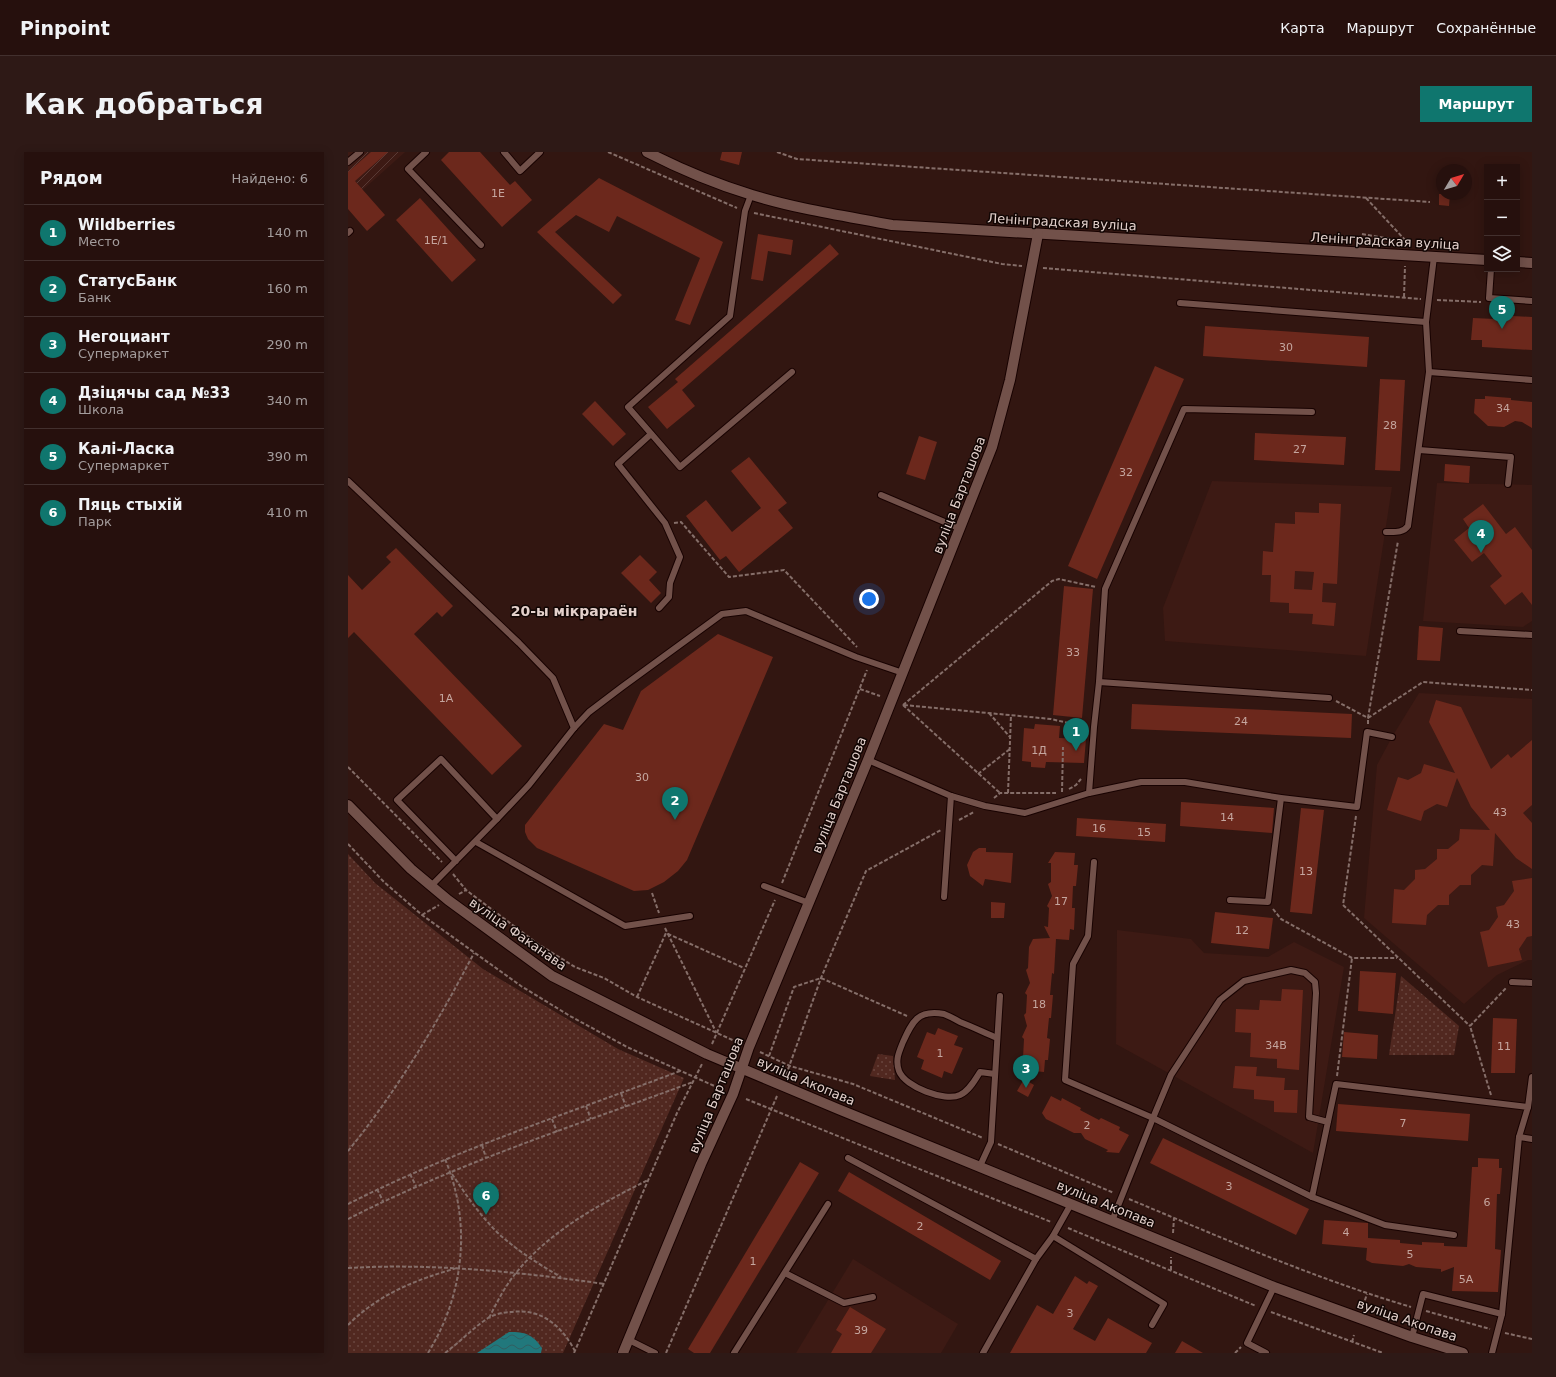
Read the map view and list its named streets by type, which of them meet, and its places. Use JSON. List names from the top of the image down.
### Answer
{
  "streets": {
    "main road": [
      "Ленінградская вуліца",
      "вуліца Барташова",
      "вуліца Факанава",
      "вуліца Акопава"
    ]
  },
  "crossings": [
    ["Ленінградская вуліца", "вуліца Барташова"],
    ["вуліца Барташова", "вуліца Факанава"],
    ["вуліца Барташова", "вуліца Акопава"],
    ["вуліца Факанава", "вуліца Акопава"]
  ],
  "districts": ["20-ы мікрараён"],
  "house_numbers": [
    "1Е",
    "1Е/1",
    "30",
    "34",
    "28",
    "27",
    "32",
    "33",
    "1А",
    "24",
    "1Д",
    "30",
    "43",
    "14",
    "16",
    "15",
    "13",
    "17",
    "43",
    "12",
    "18",
    "34В",
    "11",
    "1",
    "7",
    "2",
    "3",
    "6",
    "2",
    "4",
    "5",
    "1",
    "5А",
    "3",
    "39"
  ],
  "north": "top right",
  "page": {
    "header": "Pinpoint",
    "nav": ["Карта", "Маршрут", "Сохранённые"],
    "buttons": "Маршрут",
    "title": "Как добраться",
    "heading": ["Рядом", "Найдено: 6"],
    "map_buttons": ["+", "−"],
    "list": [
      {
        "mark": "1",
        "name": "Wildberries",
        "note": "Место",
        "value": "140 m"
      },
      {
        "mark": "2",
        "name": "СтатусБанк",
        "note": "Банк",
        "value": "160 m"
      },
      {
        "mark": "3",
        "name": "Негоциант",
        "note": "Супермаркет",
        "value": "290 m"
      },
      {
        "mark": "4",
        "name": "Дзіцячы сад №33",
        "note": "Школа",
        "value": "340 m"
      },
      {
        "mark": "5",
        "name": "Калі-Ласка",
        "note": "Супермаркет",
        "value": "390 m"
      },
      {
        "mark": "6",
        "name": "Пяць стыхій",
        "note": "Парк",
        "value": "410 m"
      }
    ],
    "pins": [
      "5",
      "4",
      "1",
      "2",
      "3",
      "6"
    ]
  }
}
